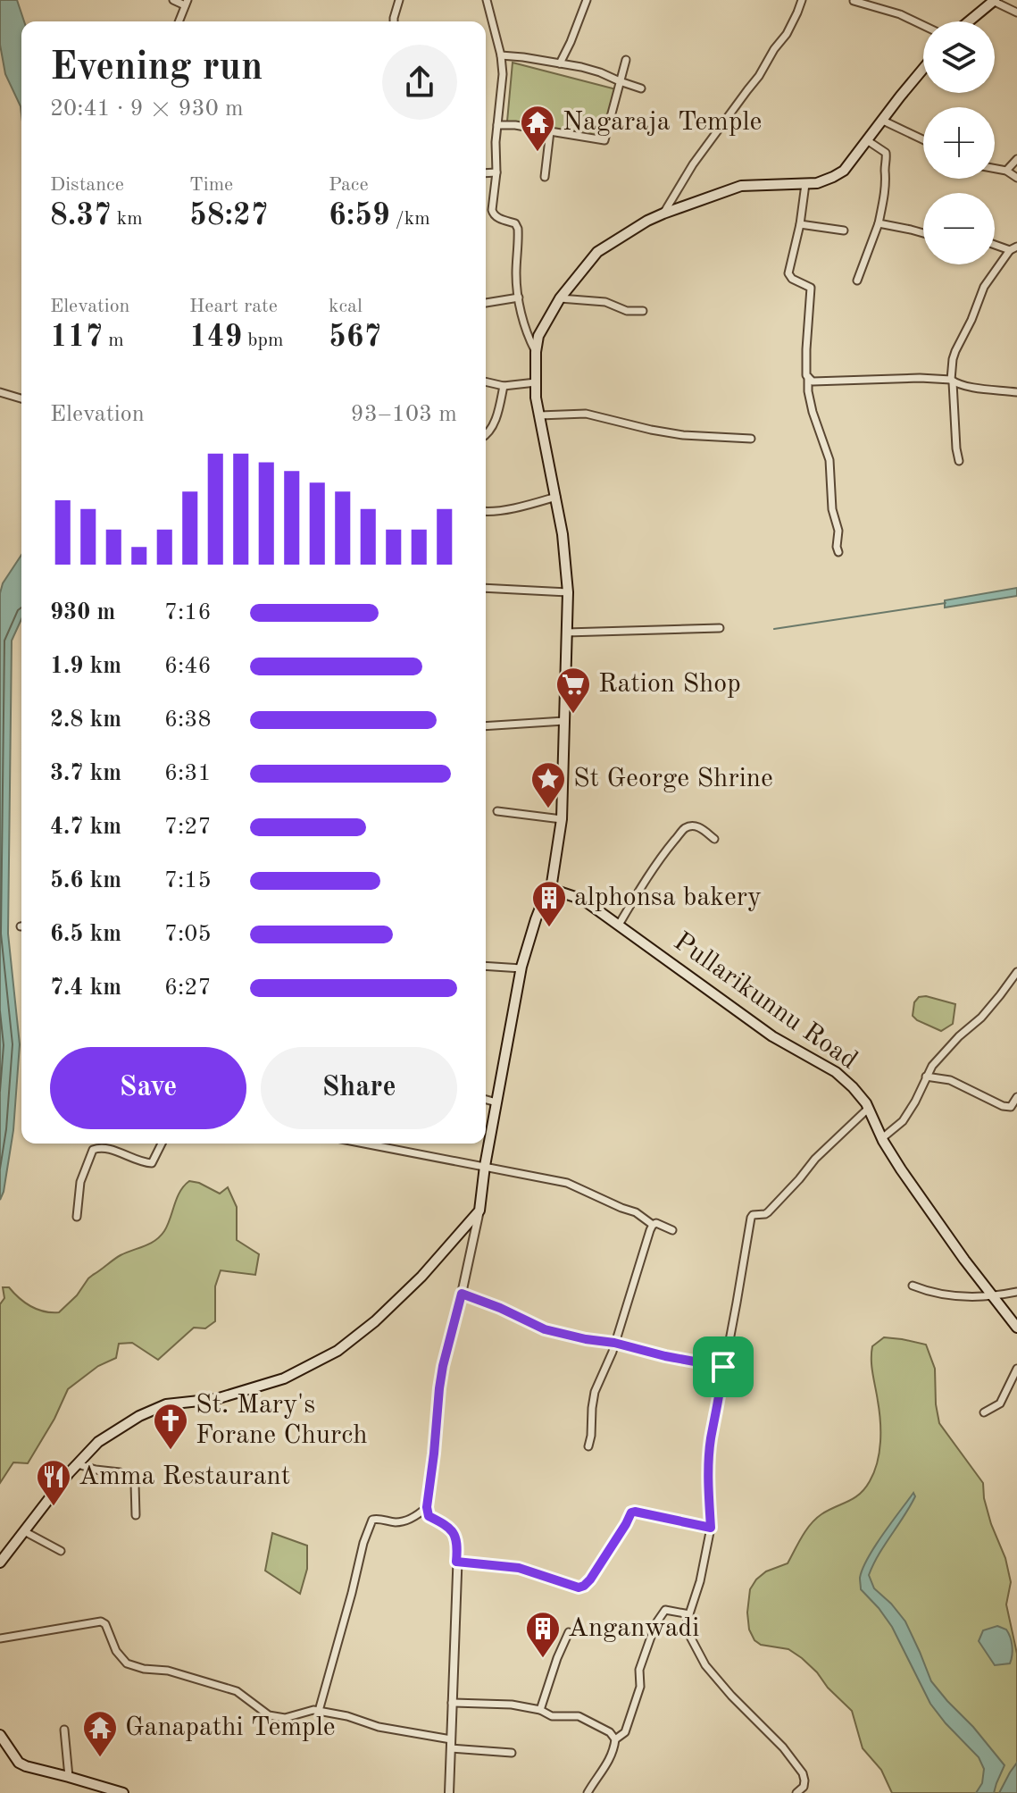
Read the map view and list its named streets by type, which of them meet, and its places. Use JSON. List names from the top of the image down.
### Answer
{
  "streets": {
    "main road": ["Pullarikunnu Road"]
  },
  "places": {
    "temple": ["Nagaraja Temple", "Ganapathi Temple"],
    "supermarket": ["Ration Shop"],
    "place": ["St George Shrine"],
    "building": ["alphonsa bakery", "Anganwadi"],
    "church": ["St. Mary's Forane Church"],
    "restaurant": ["Amma Restaurant"]
  },
  "page": {
    "map_buttons": ["+", "−"],
    "heading": ["Evening run", "20:41 · 9 × 930 m"],
    "stats": [
      ["Distance", "8.37 km"],
      ["Time", "58:27"],
      ["Pace", "6:59 /km"],
      ["Elevation", "117 m"],
      ["Heart rate", "149 bpm"],
      ["kcal", "567"]
    ],
    "chart": ["Elevation", "93–103 m"],
    "list": [
      {
        "name": "930 m",
        "note": "7:16"
      },
      {
        "name": "1.9 km",
        "note": "6:46"
      },
      {
        "name": "2.8 km",
        "note": "6:38"
      },
      {
        "name": "3.7 km",
        "note": "6:31"
      },
      {
        "name": "4.7 km",
        "note": "7:27"
      },
      {
        "name": "5.6 km",
        "note": "7:15"
      },
      {
        "name": "6.5 km",
        "note": "7:05"
      },
      {
        "name": "7.4 km",
        "note": "6:27"
      }
    ],
    "buttons": ["Save", "Share"]
  }
}
